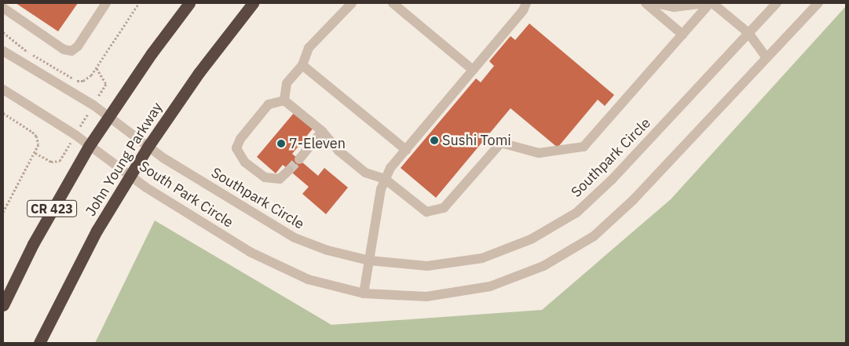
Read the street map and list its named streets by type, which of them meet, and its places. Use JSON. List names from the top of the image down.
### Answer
{
  "streets": {
    "highway": ["John Young Parkway", "CR 423"],
    "street": ["Southpark Circle", "South Park Circle"]
  },
  "crossings": [
    ["Southpark Circle", "John Young Parkway"],
    ["Southpark Circle", "South Park Circle"],
    ["John Young Parkway", "South Park Circle"],
    ["South Park Circle", "CR 423"]
  ],
  "places": ["Sushi Tomi", "7-Eleven"]
}
